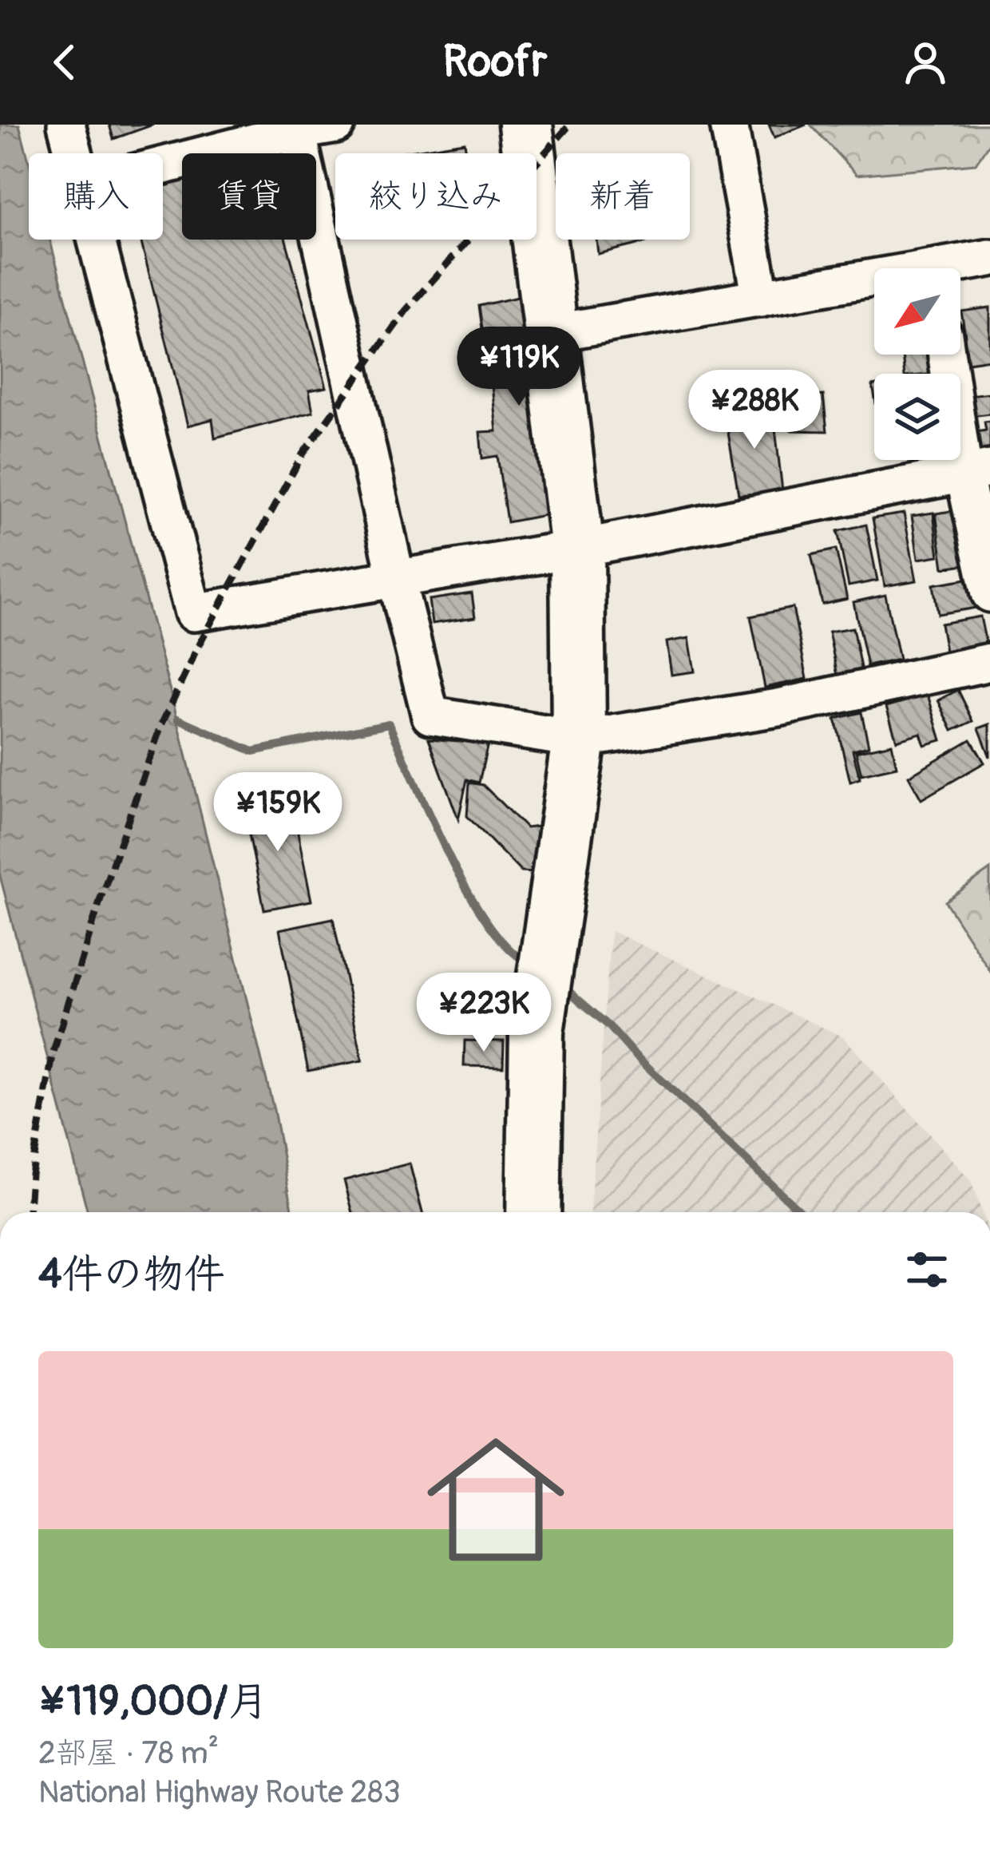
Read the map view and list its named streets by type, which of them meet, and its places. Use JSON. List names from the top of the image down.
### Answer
{
  "north": "bottom left",
  "page": {
    "header": "Roofr",
    "chip": [
      "購入",
      "賃貸",
      "絞り込み",
      "新着"
    ],
    "price": [
      "¥119K",
      "¥288K",
      "¥159K",
      "¥223K"
    ],
    "heading": "4件の物件",
    "list": [
      {
        "name": "¥119,000/月",
        "note": "2部屋 · 78 m² · National Highway Route 283"
      }
    ]
  }
}
